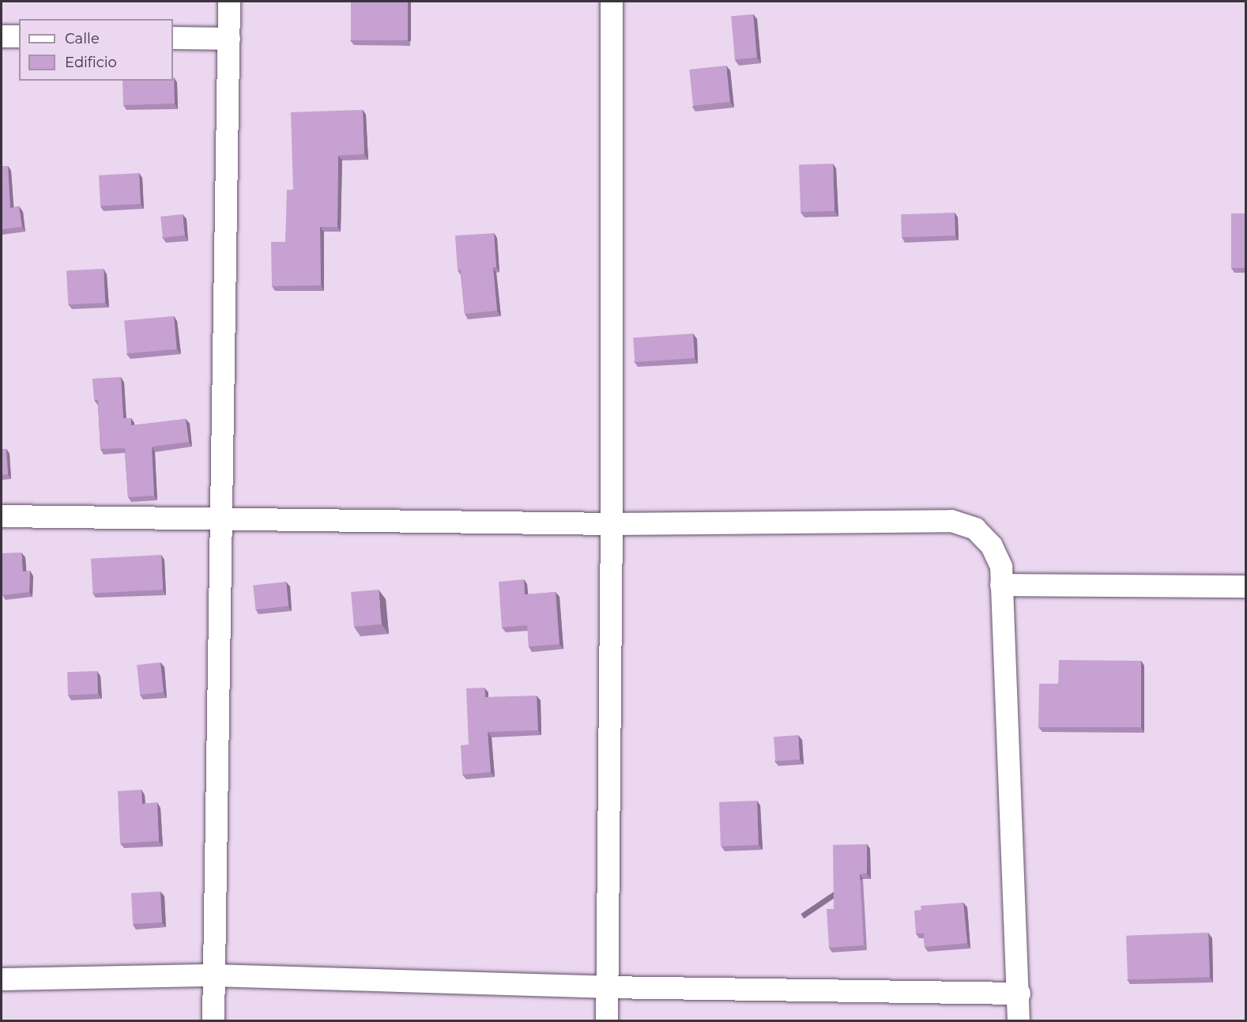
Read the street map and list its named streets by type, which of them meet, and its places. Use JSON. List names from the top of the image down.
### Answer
{
  "legend": ["Calle", "Edificio"]
}
